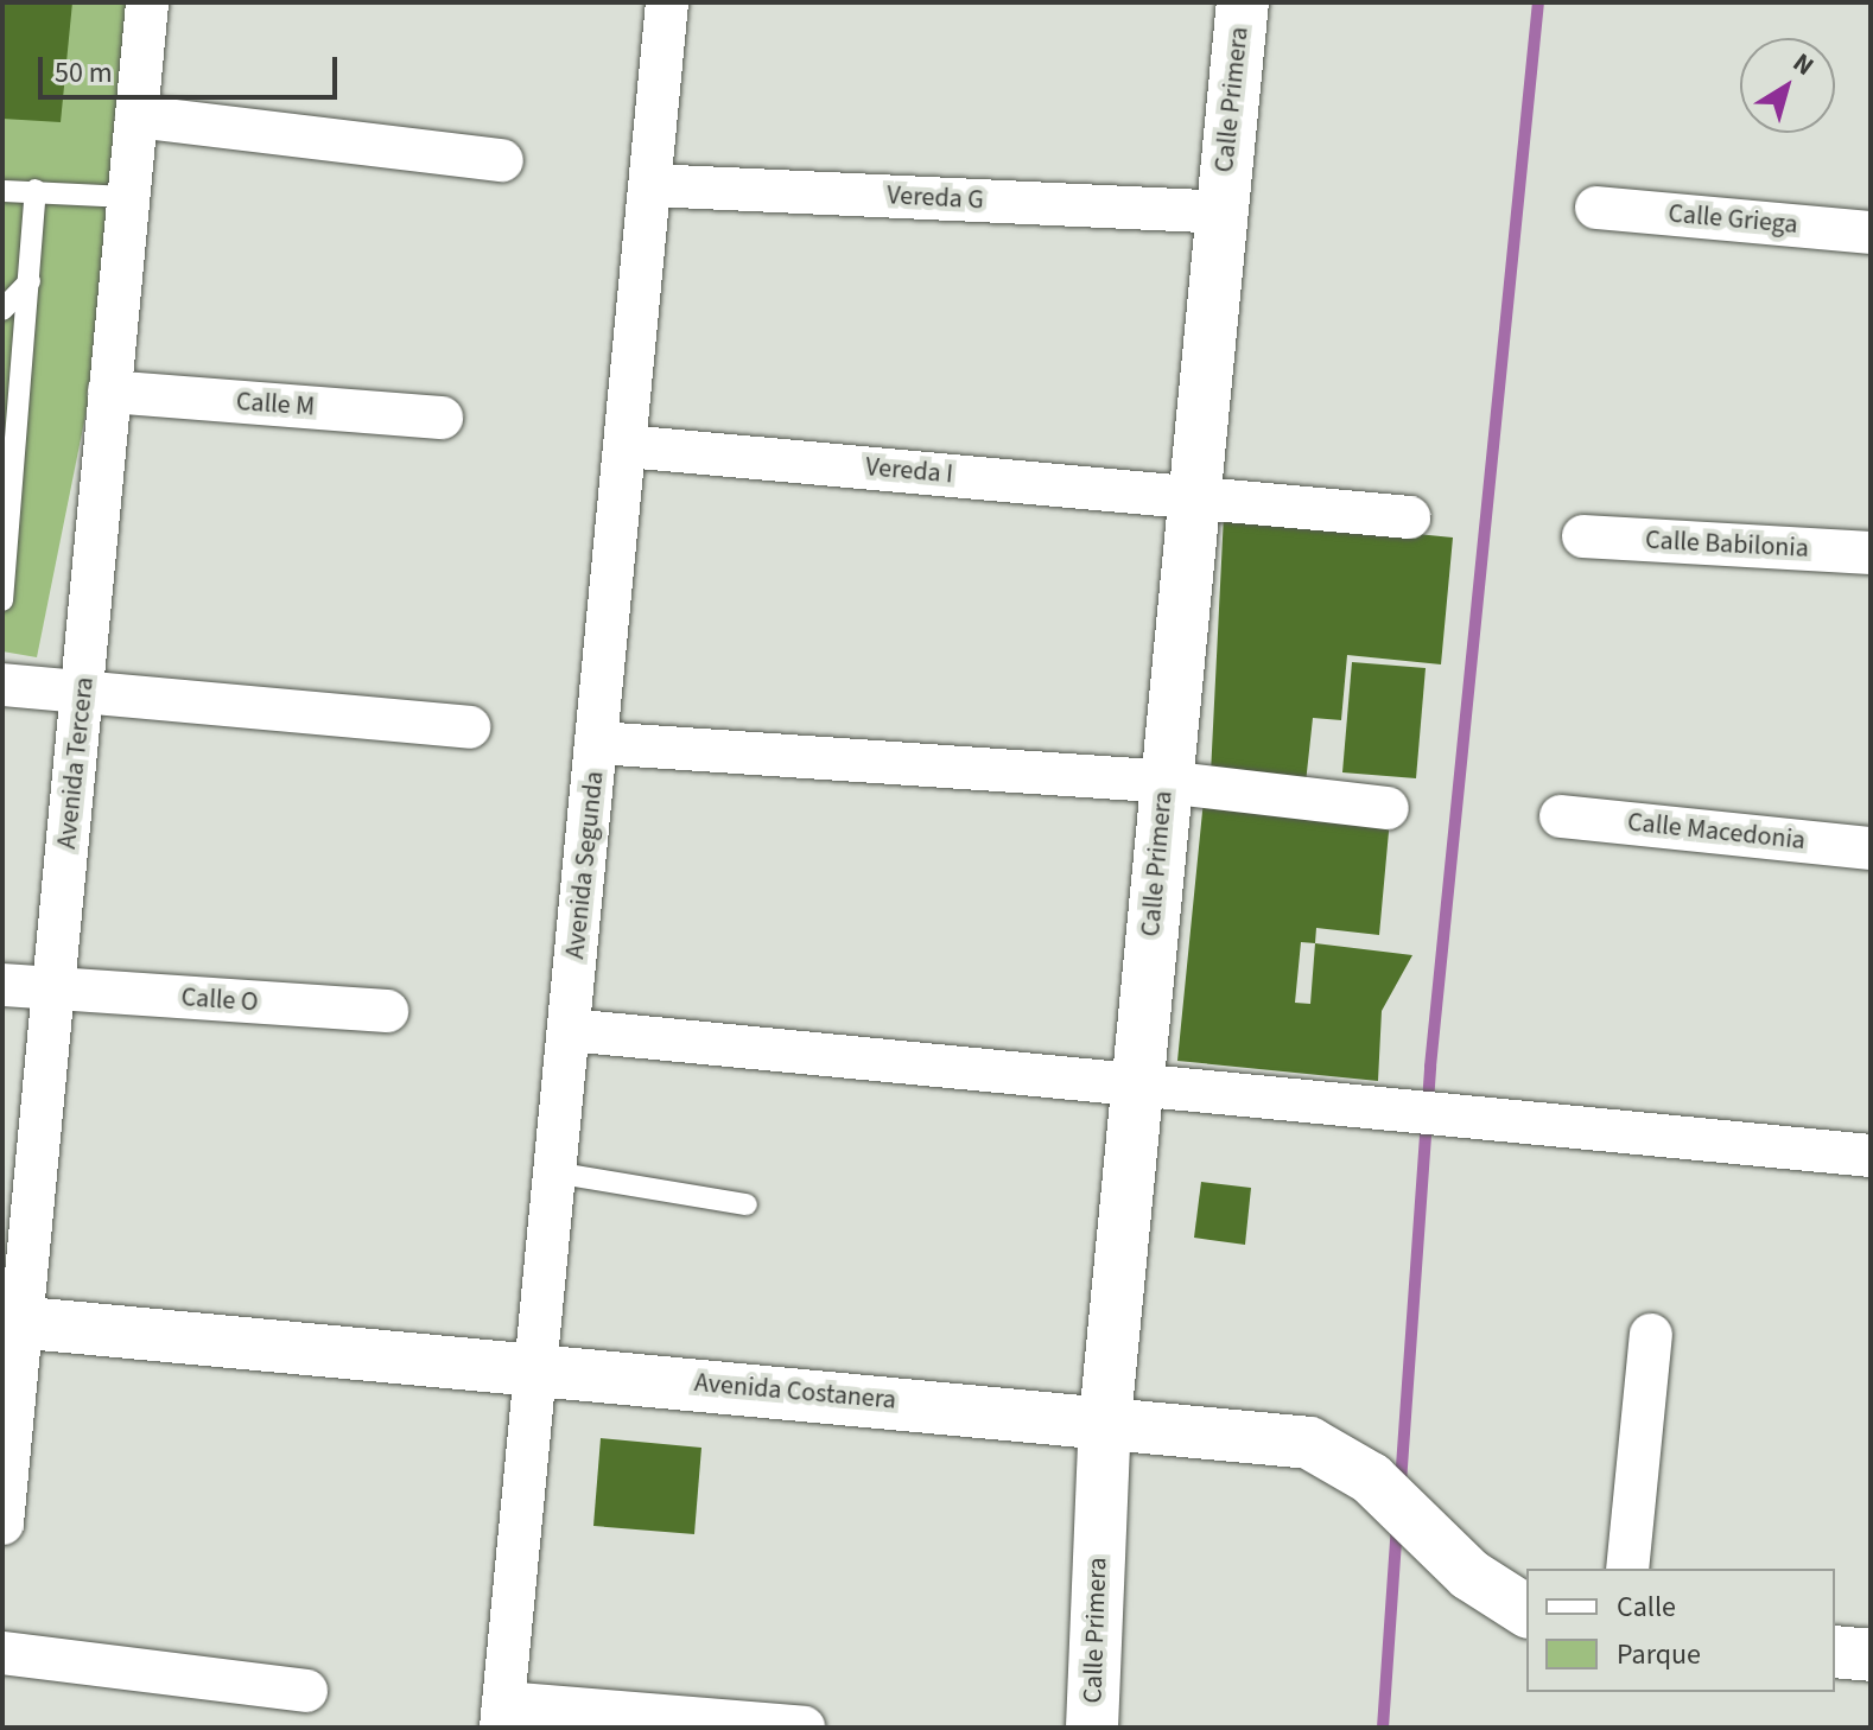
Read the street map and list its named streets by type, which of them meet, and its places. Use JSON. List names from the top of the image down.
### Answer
{
  "streets": {
    "street": [
      "Calle Primera",
      "Vereda G",
      "Calle Griega",
      "Calle M",
      "Vereda I",
      "Calle Babilonia",
      "Avenida Tercera",
      "Calle Macedonia",
      "Avenida Segunda",
      "Calle O",
      "Avenida Costanera"
    ]
  },
  "crossings": [
    ["Calle Primera", "Vereda G"],
    ["Calle Primera", "Vereda I"],
    ["Calle Primera", "Avenida Costanera"],
    ["Vereda G", "Avenida Segunda"],
    ["Calle M", "Avenida Tercera"],
    ["Vereda I", "Avenida Segunda"],
    ["Avenida Tercera", "Calle O"],
    ["Avenida Tercera", "Avenida Costanera"],
    ["Avenida Segunda", "Avenida Costanera"]
  ],
  "legend": ["Calle", "Parque"],
  "scale_bar": "50 m",
  "north": "top right"
}
